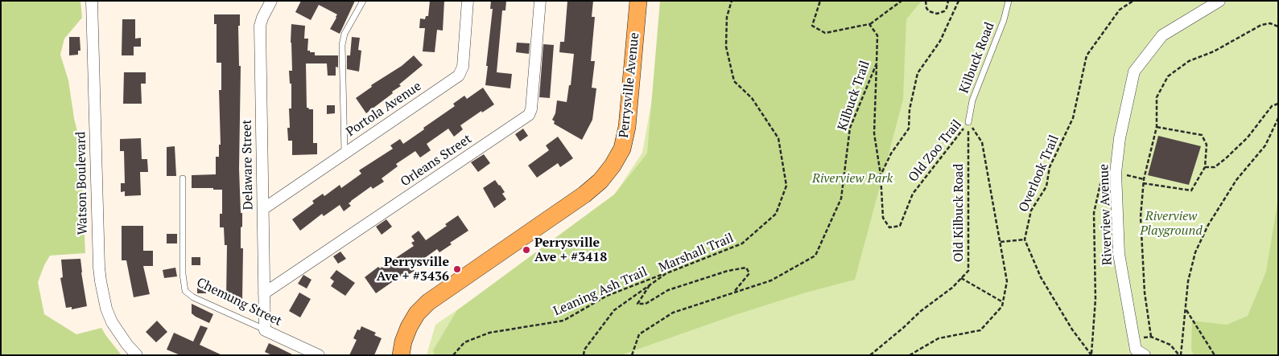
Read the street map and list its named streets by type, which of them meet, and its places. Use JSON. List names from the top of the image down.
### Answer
{
  "streets": {
    "main road": ["Perrysville Avenue"],
    "street": [
      "Portola Avenue",
      "Orleans Street",
      "Delaware Street",
      "Watson Boulevard",
      "Riverview Avenue",
      "Chemung Street"
    ],
    "lane": ["Kilbuck Road"],
    "path": [
      "Kilbuck Trail",
      "Old Zoo Trail",
      "Overlook Trail",
      "Old Kilbuck Road",
      "Marshall Trail",
      "Leaning Ash Trail"
    ]
  },
  "crossings": [
    ["Kilbuck Road", "Old Zoo Trail"],
    ["Kilbuck Road", "Old Kilbuck Road"],
    ["Portola Avenue", "Delaware Street"],
    ["Old Zoo Trail", "Old Kilbuck Road"],
    ["Orleans Street", "Delaware Street"],
    ["Delaware Street", "Chemung Street"],
    ["Marshall Trail", "Leaning Ash Trail"]
  ],
  "parks": ["Riverview Park", "Riverview Playground"],
  "places": ["Perrysville Ave + #3418", "Perrysville Ave + #3436"]
}
